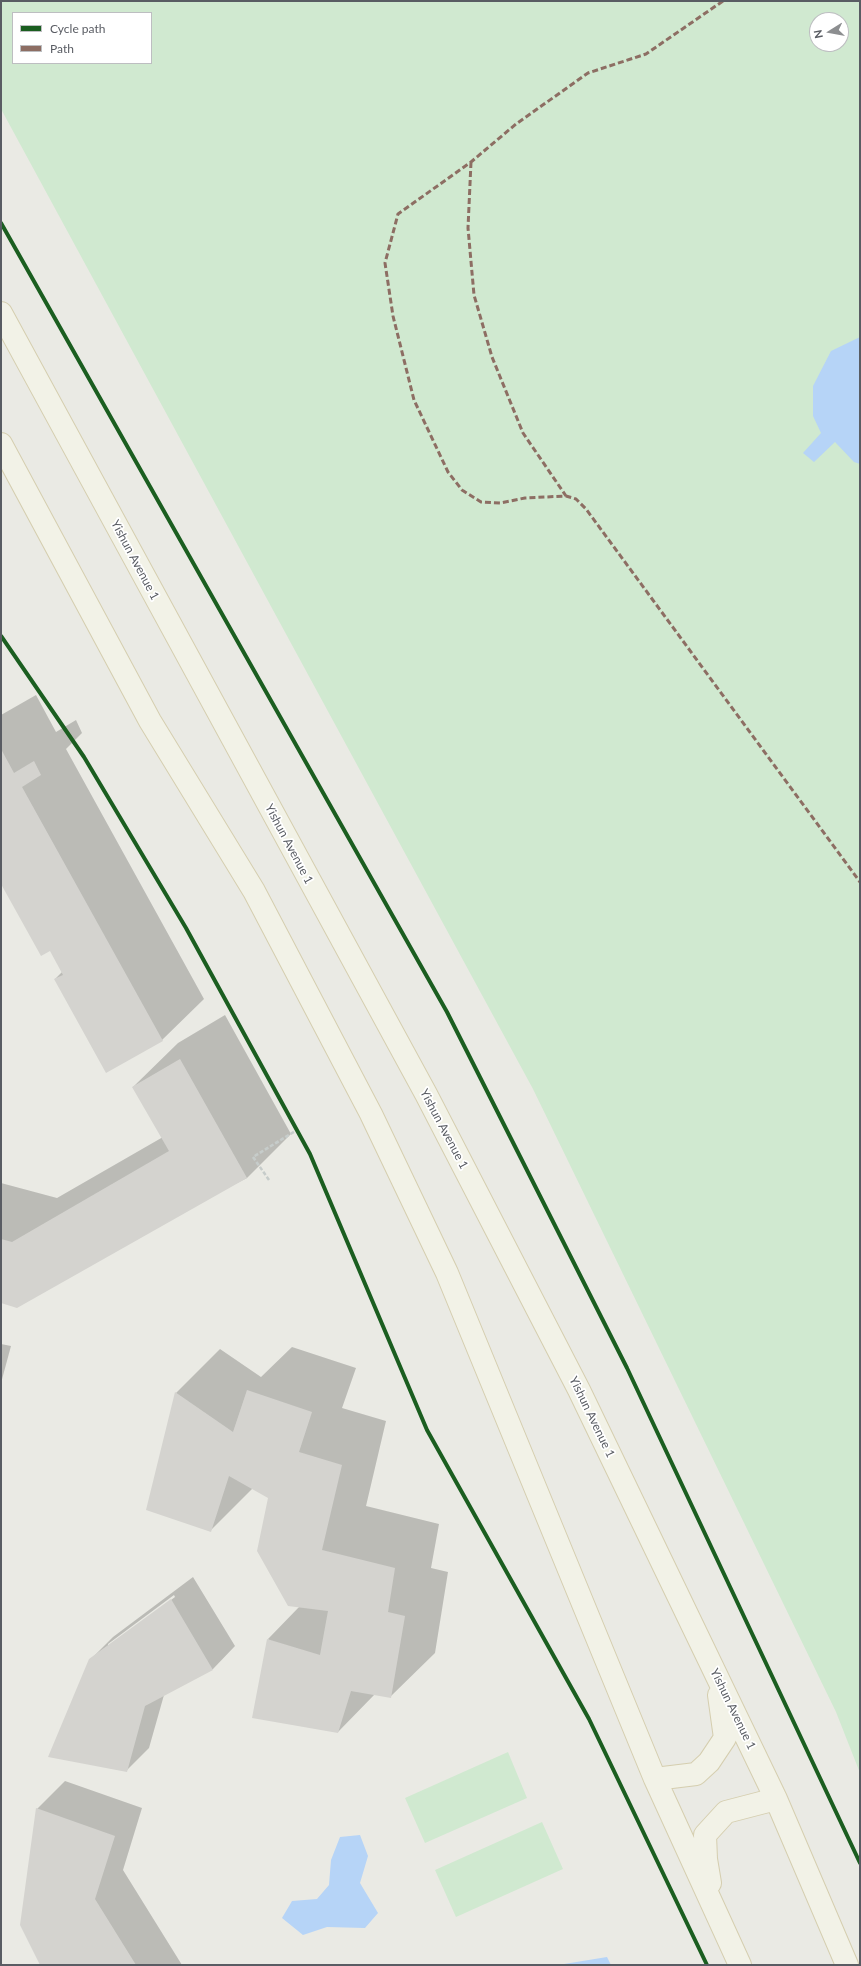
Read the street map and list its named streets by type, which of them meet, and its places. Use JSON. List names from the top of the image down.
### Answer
{
  "streets": {
    "main road": ["Yishun Avenue 1"]
  },
  "legend": ["Cycle path", "Path"],
  "north": "left"
}
